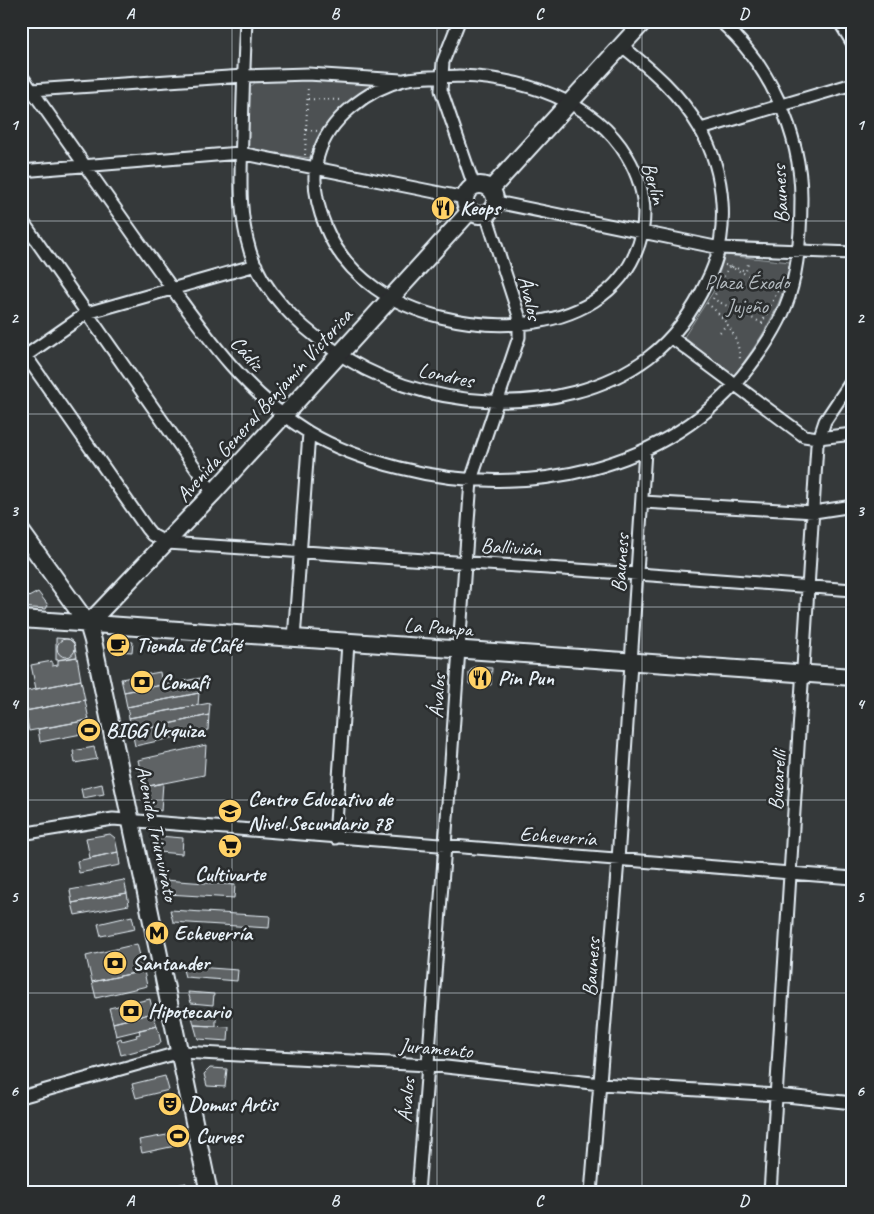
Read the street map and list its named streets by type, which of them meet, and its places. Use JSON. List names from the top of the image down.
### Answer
{
  "streets": {
    "street": [
      "Berlín",
      "Bauness",
      "Ávalos",
      "Cádiz",
      "Londres",
      "Avenida General Benjamín Victorica",
      "Ballivián",
      "La Pampa",
      "Bucarelli",
      "Avenida Triunvirato",
      "Echeverría",
      "Juramento"
    ]
  },
  "crossings": [
    ["Berlín", "Ávalos"],
    ["Berlín", "Avenida General Benjamín Victorica"],
    ["Bauness", "Cádiz"],
    ["Bauness", "Ballivián"],
    ["Bauness", "La Pampa"],
    ["Bauness", "Echeverría"],
    ["Bauness", "Juramento"],
    ["Ávalos", "Cádiz"],
    ["Ávalos", "Londres"],
    ["Ávalos", "Ballivián"],
    ["Ávalos", "La Pampa"],
    ["Ávalos", "Echeverría"],
    ["Ávalos", "Juramento"],
    ["Cádiz", "Avenida General Benjamín Victorica"],
    ["Londres", "Avenida General Benjamín Victorica"],
    ["Avenida General Benjamín Victorica", "Ballivián"],
    ["Avenida General Benjamín Victorica", "La Pampa"],
    ["Avenida General Benjamín Victorica", "Avenida Triunvirato"],
    ["Ballivián", "Bucarelli"],
    ["La Pampa", "Bucarelli"],
    ["La Pampa", "Avenida Triunvirato"],
    ["Bucarelli", "Echeverría"],
    ["Bucarelli", "Juramento"],
    ["Avenida Triunvirato", "Echeverría"],
    ["Avenida Triunvirato", "Juramento"]
  ],
  "parks": ["Plaza Éxodo Jujeño"],
  "places": {
    "restaurant": ["Keops", "Pin Pun"],
    "cafe": ["Tienda de Café"],
    "bank": ["Comafi", "Santander", "Hipotecario"],
    "sports": ["BIGG Urquiza", "Curves"],
    "school or university": ["Centro Educativo de Nivel Secundario 78"],
    "supermarket": ["Cultivarte"],
    "metro station": ["Echeverría"],
    "theatre": ["Domus Artis"]
  },
  "grid": {
    "columns": [
      "A",
      "B",
      "C",
      "D"
    ],
    "rows": [
      "1",
      "2",
      "3",
      "4",
      "5",
      "6"
    ]
  }
}
